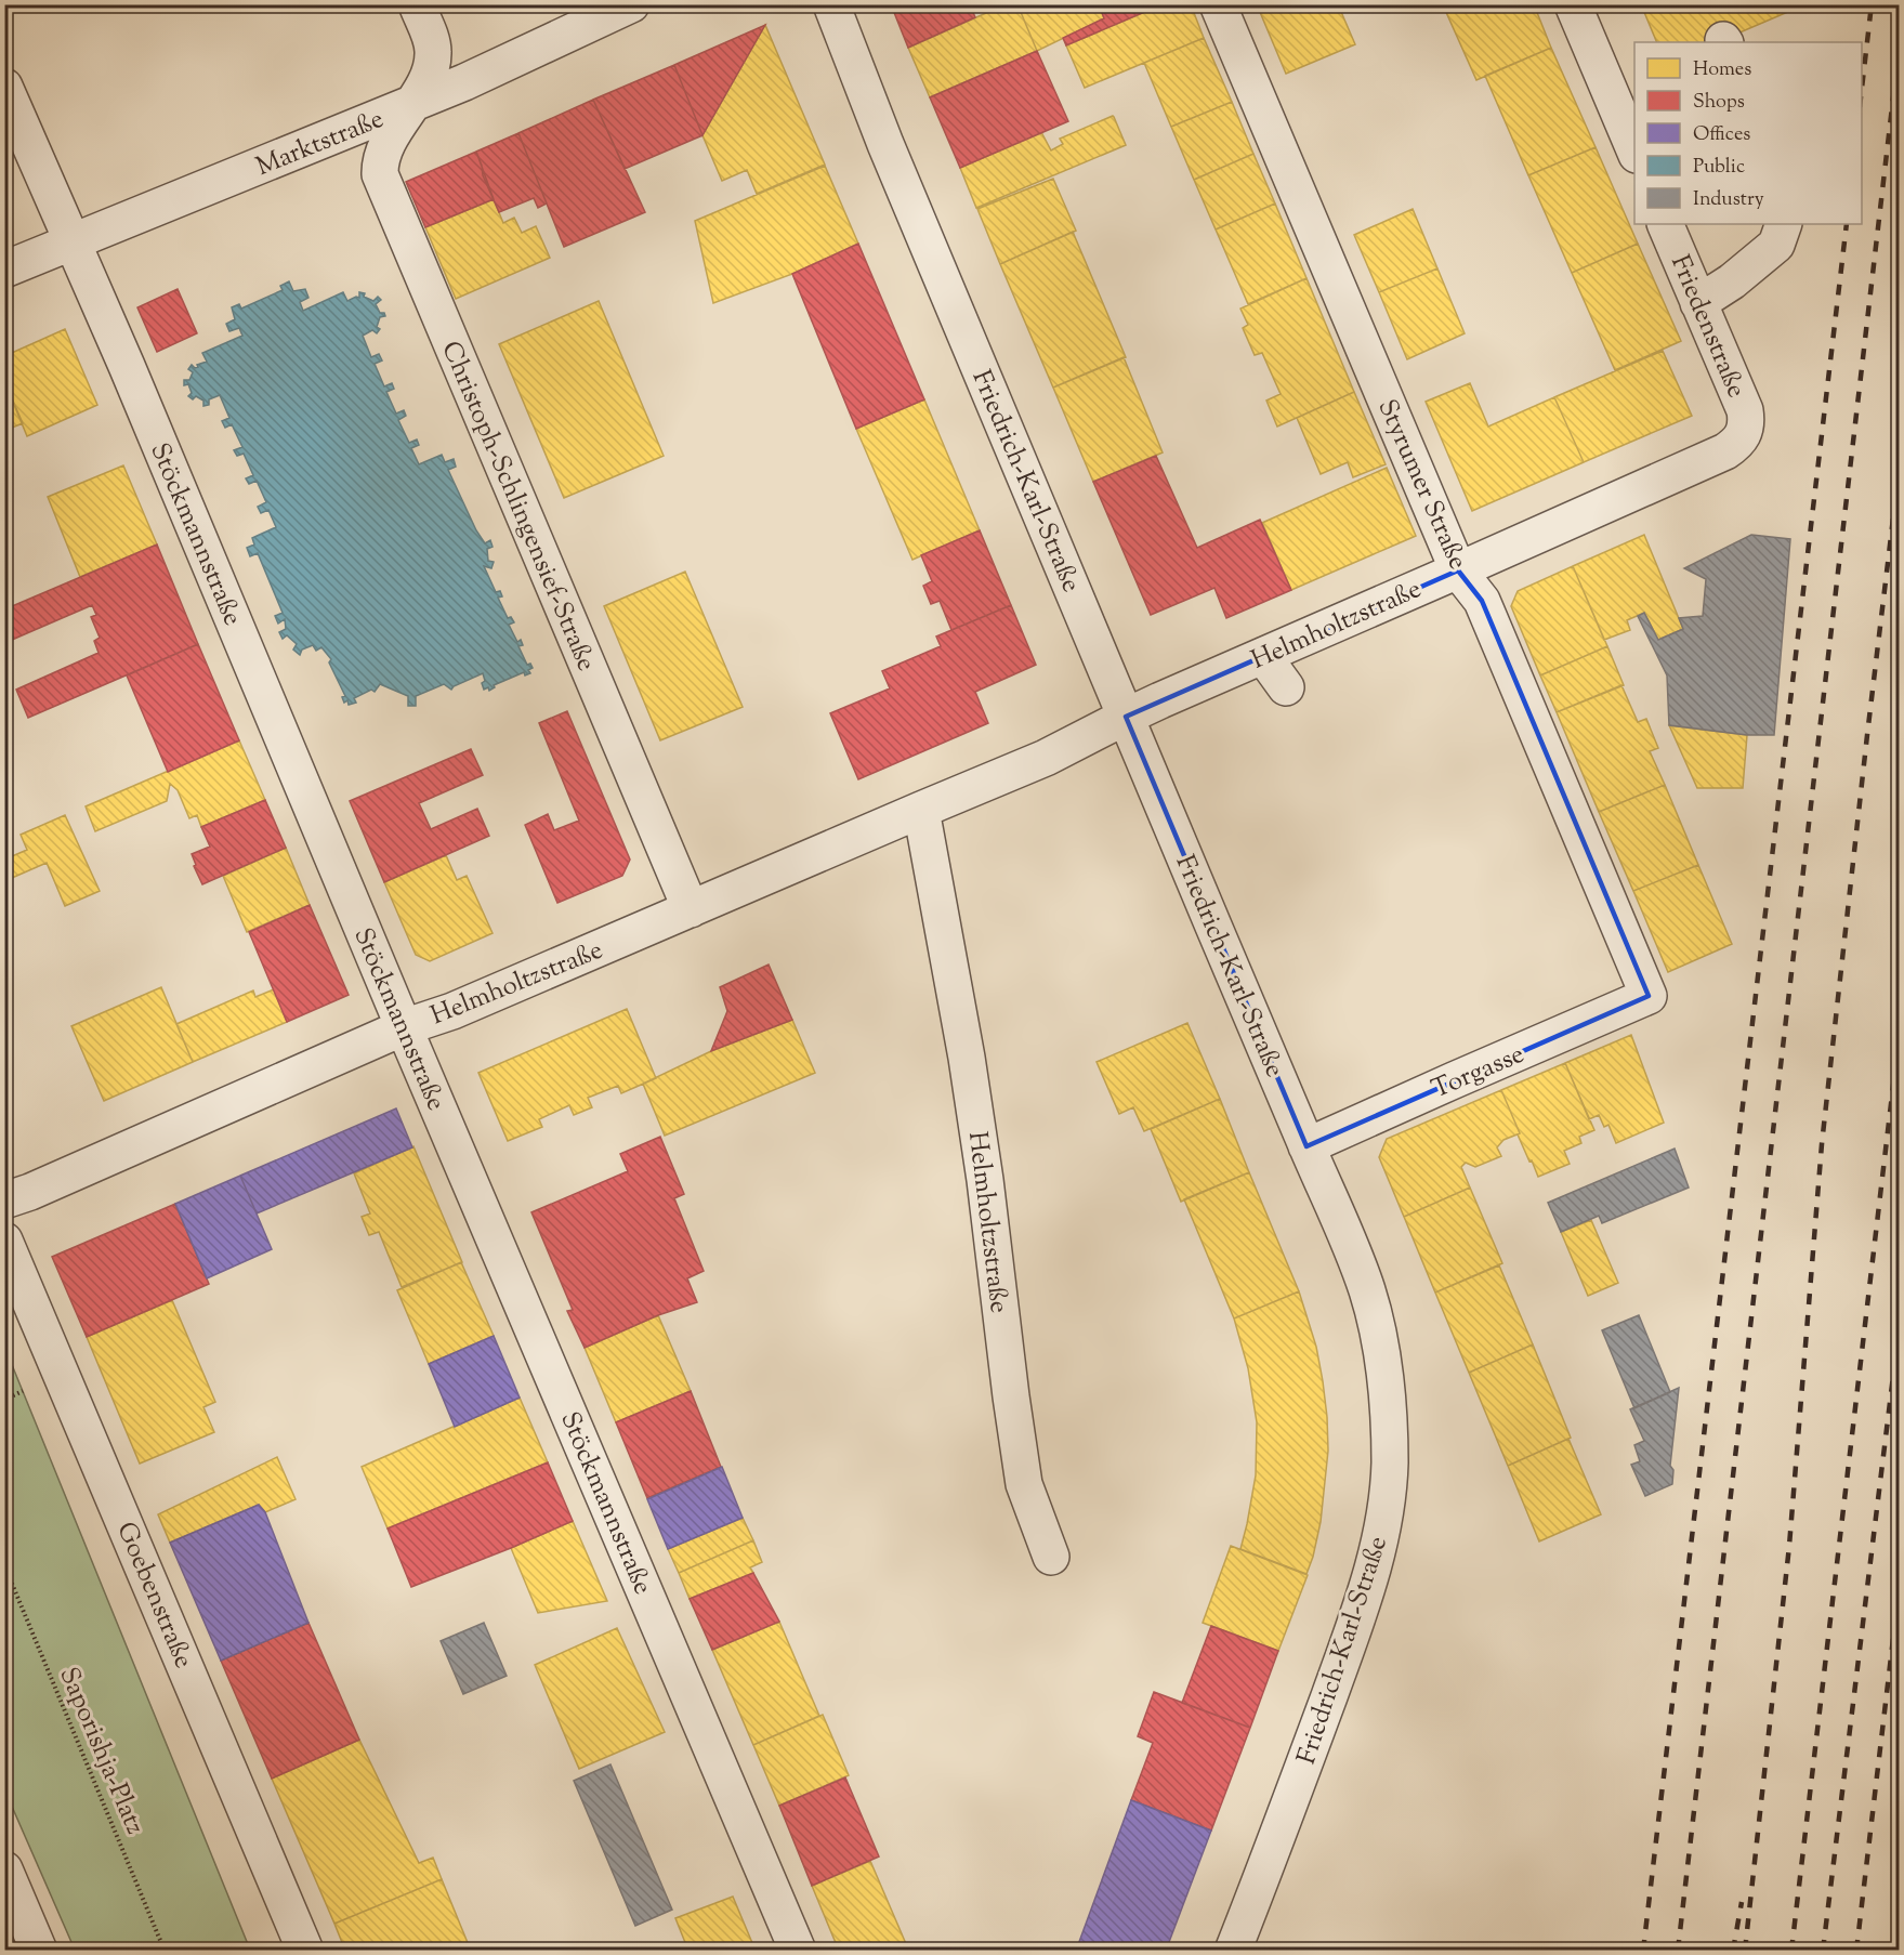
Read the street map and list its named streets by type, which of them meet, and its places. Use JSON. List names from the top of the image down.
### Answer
{
  "streets": {
    "street": [
      "Marktstraße",
      "Friedenstraße",
      "Friedrich-Karl-Straße",
      "Styrumer Straße",
      "Christoph-Schlingensief-Straße",
      "Stöckmannstraße",
      "Helmholtzstraße",
      "Torgasse",
      "Goebenstraße"
    ],
    "path": ["Saporishja-Platz"]
  },
  "crossings": [
    ["Marktstraße", "Christoph-Schlingensief-Straße"],
    ["Marktstraße", "Stöckmannstraße"],
    ["Friedenstraße", "Helmholtzstraße"],
    ["Friedrich-Karl-Straße", "Helmholtzstraße"],
    ["Friedrich-Karl-Straße", "Torgasse"],
    ["Styrumer Straße", "Helmholtzstraße"],
    ["Styrumer Straße", "Torgasse"],
    ["Christoph-Schlingensief-Straße", "Helmholtzstraße"],
    ["Stöckmannstraße", "Helmholtzstraße"]
  ],
  "legend": [
    "Homes",
    "Shops",
    "Offices",
    "Public",
    "Industry"
  ]
}
